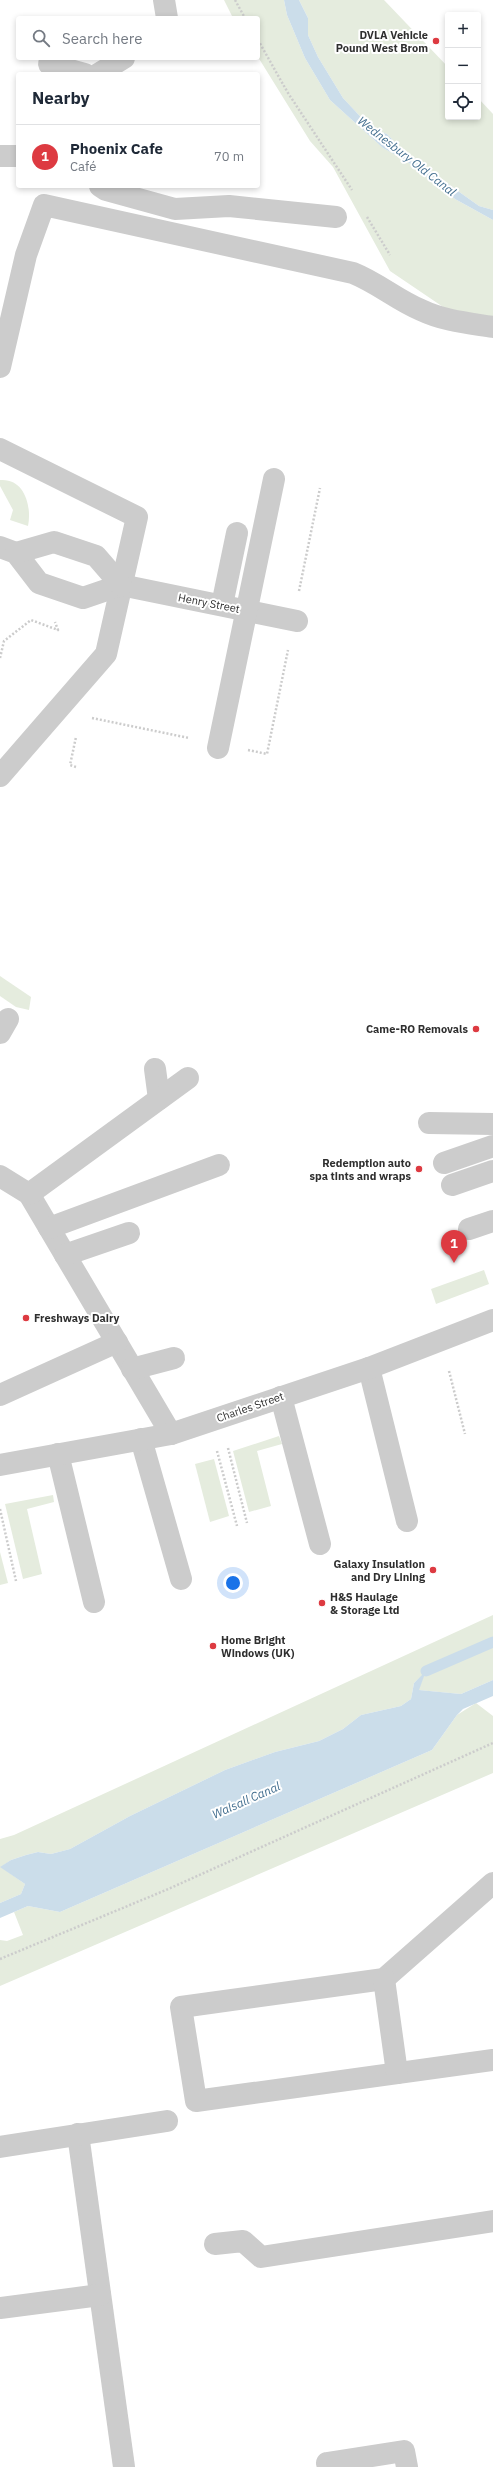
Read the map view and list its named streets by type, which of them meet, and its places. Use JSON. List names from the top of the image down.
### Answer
{
  "streets": {
    "street": ["Henry Street", "Charles Street"]
  },
  "water": ["Wednesbury Old Canal", "Walsall Canal"],
  "places": [
    "DVLA Vehicle Pound West Brom",
    "Came-RO Removals",
    "Redemption auto spa tints and wraps",
    "Freshways Dairy",
    "Galaxy Insulation and Dry Lining",
    "H&S Haulage & Storage Ltd",
    "Home Bright Windows (UK)"
  ],
  "page": {
    "map_buttons": ["+", "−"],
    "search": "Search here",
    "heading": "Nearby",
    "list": [
      {
        "mark": "1",
        "name": "Phoenix Cafe",
        "note": "Café",
        "value": "70 m"
      }
    ],
    "pins": "1"
  }
}
